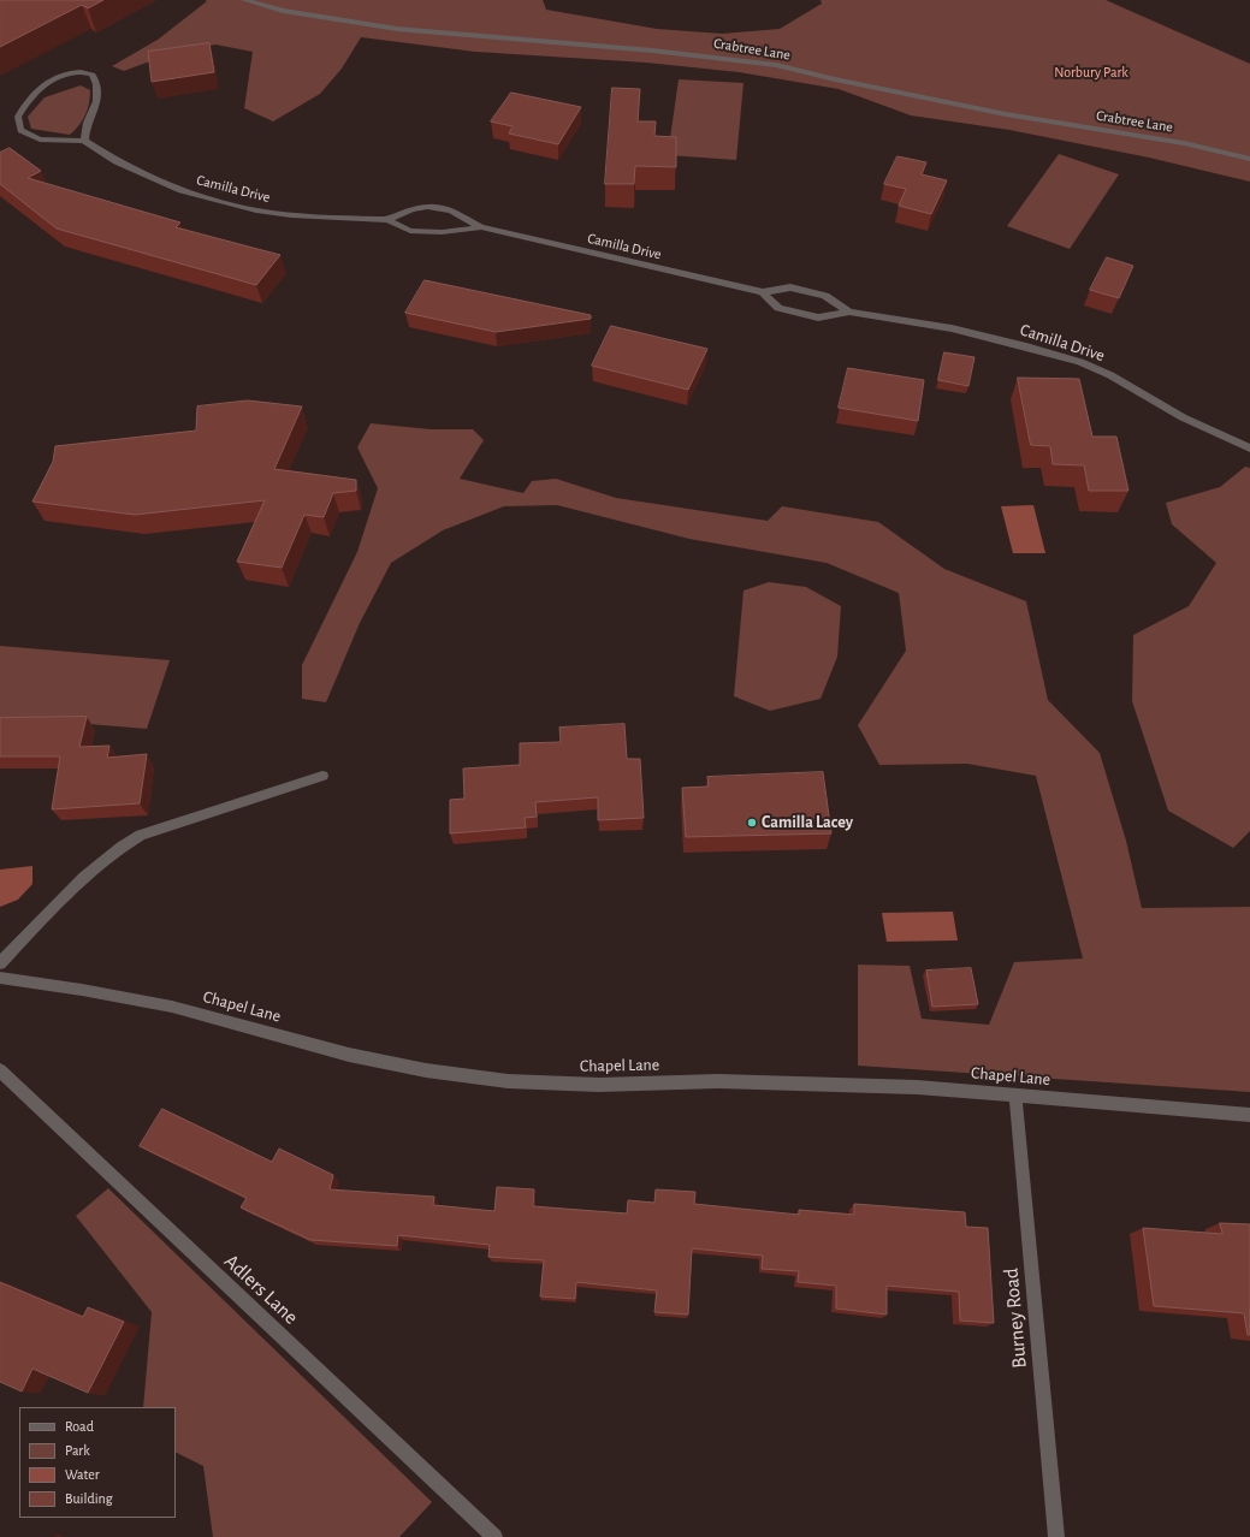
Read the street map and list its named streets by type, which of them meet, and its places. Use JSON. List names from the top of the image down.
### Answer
{
  "streets": {
    "street": [
      "Crabtree Lane",
      "Camilla Drive",
      "Chapel Lane",
      "Adlers Lane",
      "Burney Road"
    ]
  },
  "crossings": [
    ["Chapel Lane", "Burney Road"]
  ],
  "parks": ["Norbury Park"],
  "places": ["Camilla Lacey"],
  "legend": [
    "Road",
    "Park",
    "Water",
    "Building"
  ]
}
